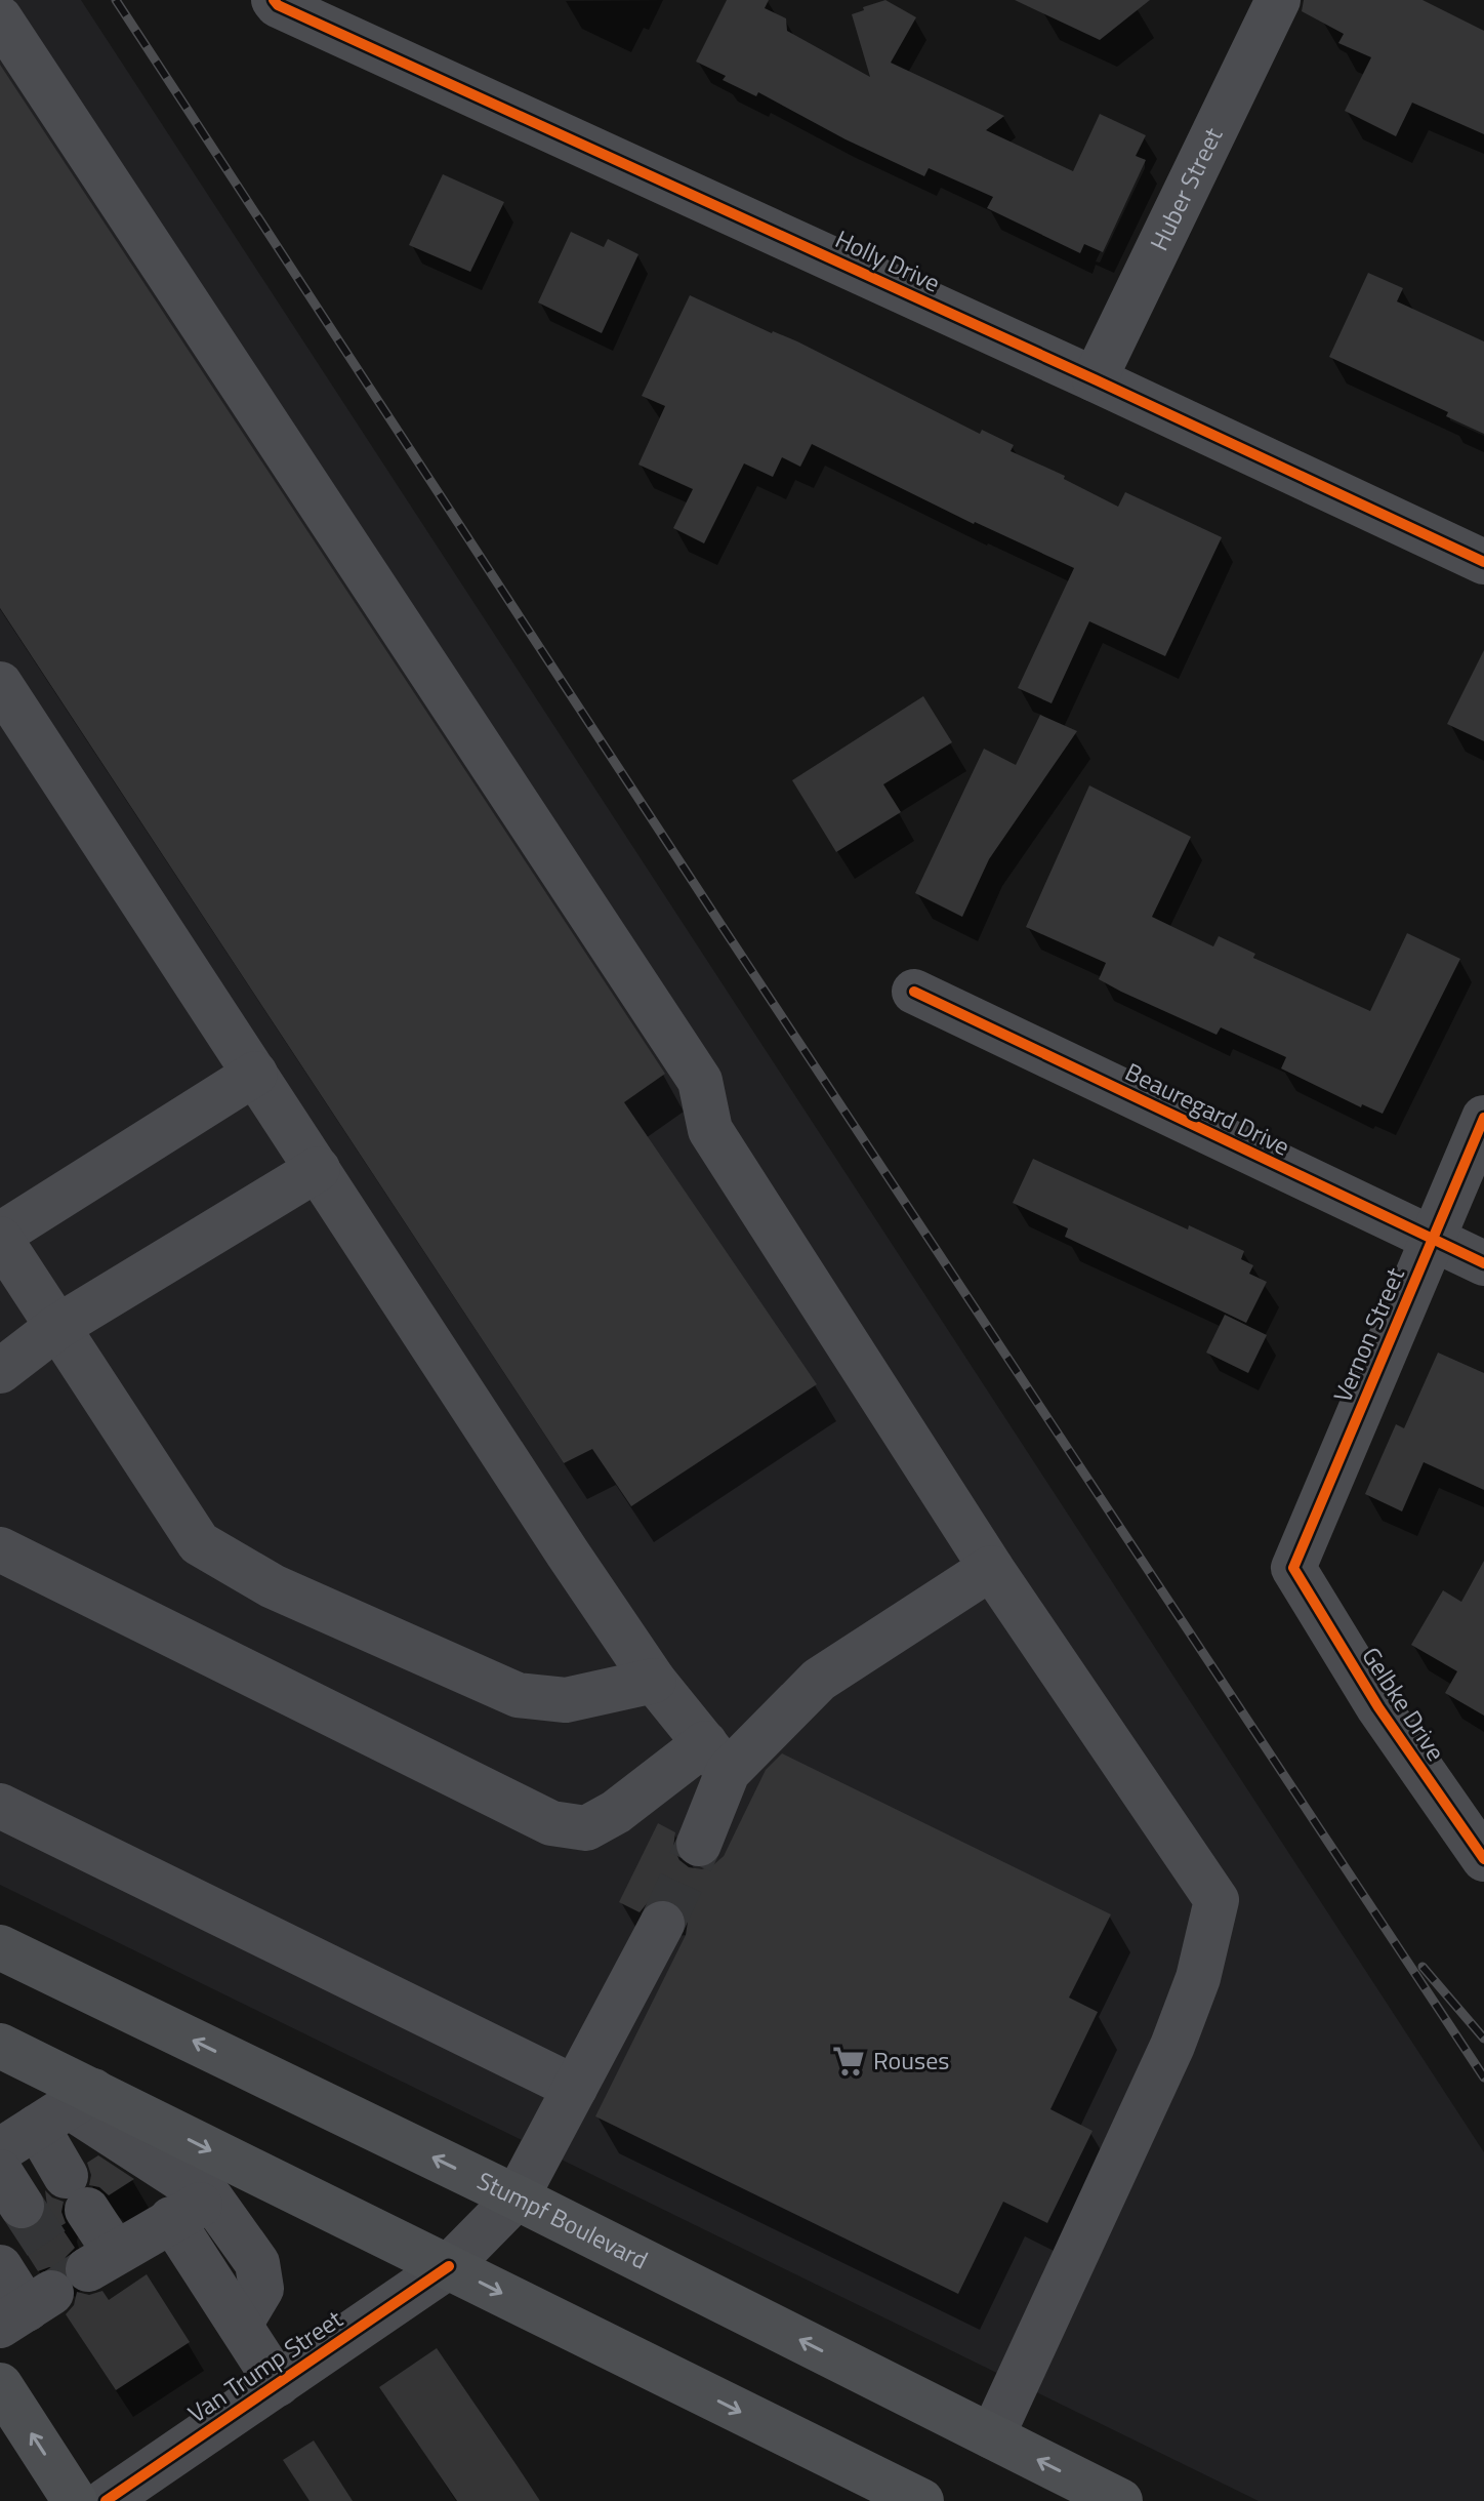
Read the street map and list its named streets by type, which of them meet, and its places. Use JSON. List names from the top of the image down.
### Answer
{
  "streets": {
    "main road": ["Stumpf Boulevard"],
    "street": [
      "Huber Street",
      "Holly Drive",
      "Beauregard Drive",
      "Vernon Street",
      "Gelbke Drive",
      "Van Trump Street"
    ]
  },
  "crossings": [
    ["Huber Street", "Holly Drive"],
    ["Beauregard Drive", "Vernon Street"],
    ["Vernon Street", "Gelbke Drive"],
    ["Stumpf Boulevard", "Van Trump Street"]
  ],
  "places": {
    "supermarket": ["Rouses"]
  }
}
